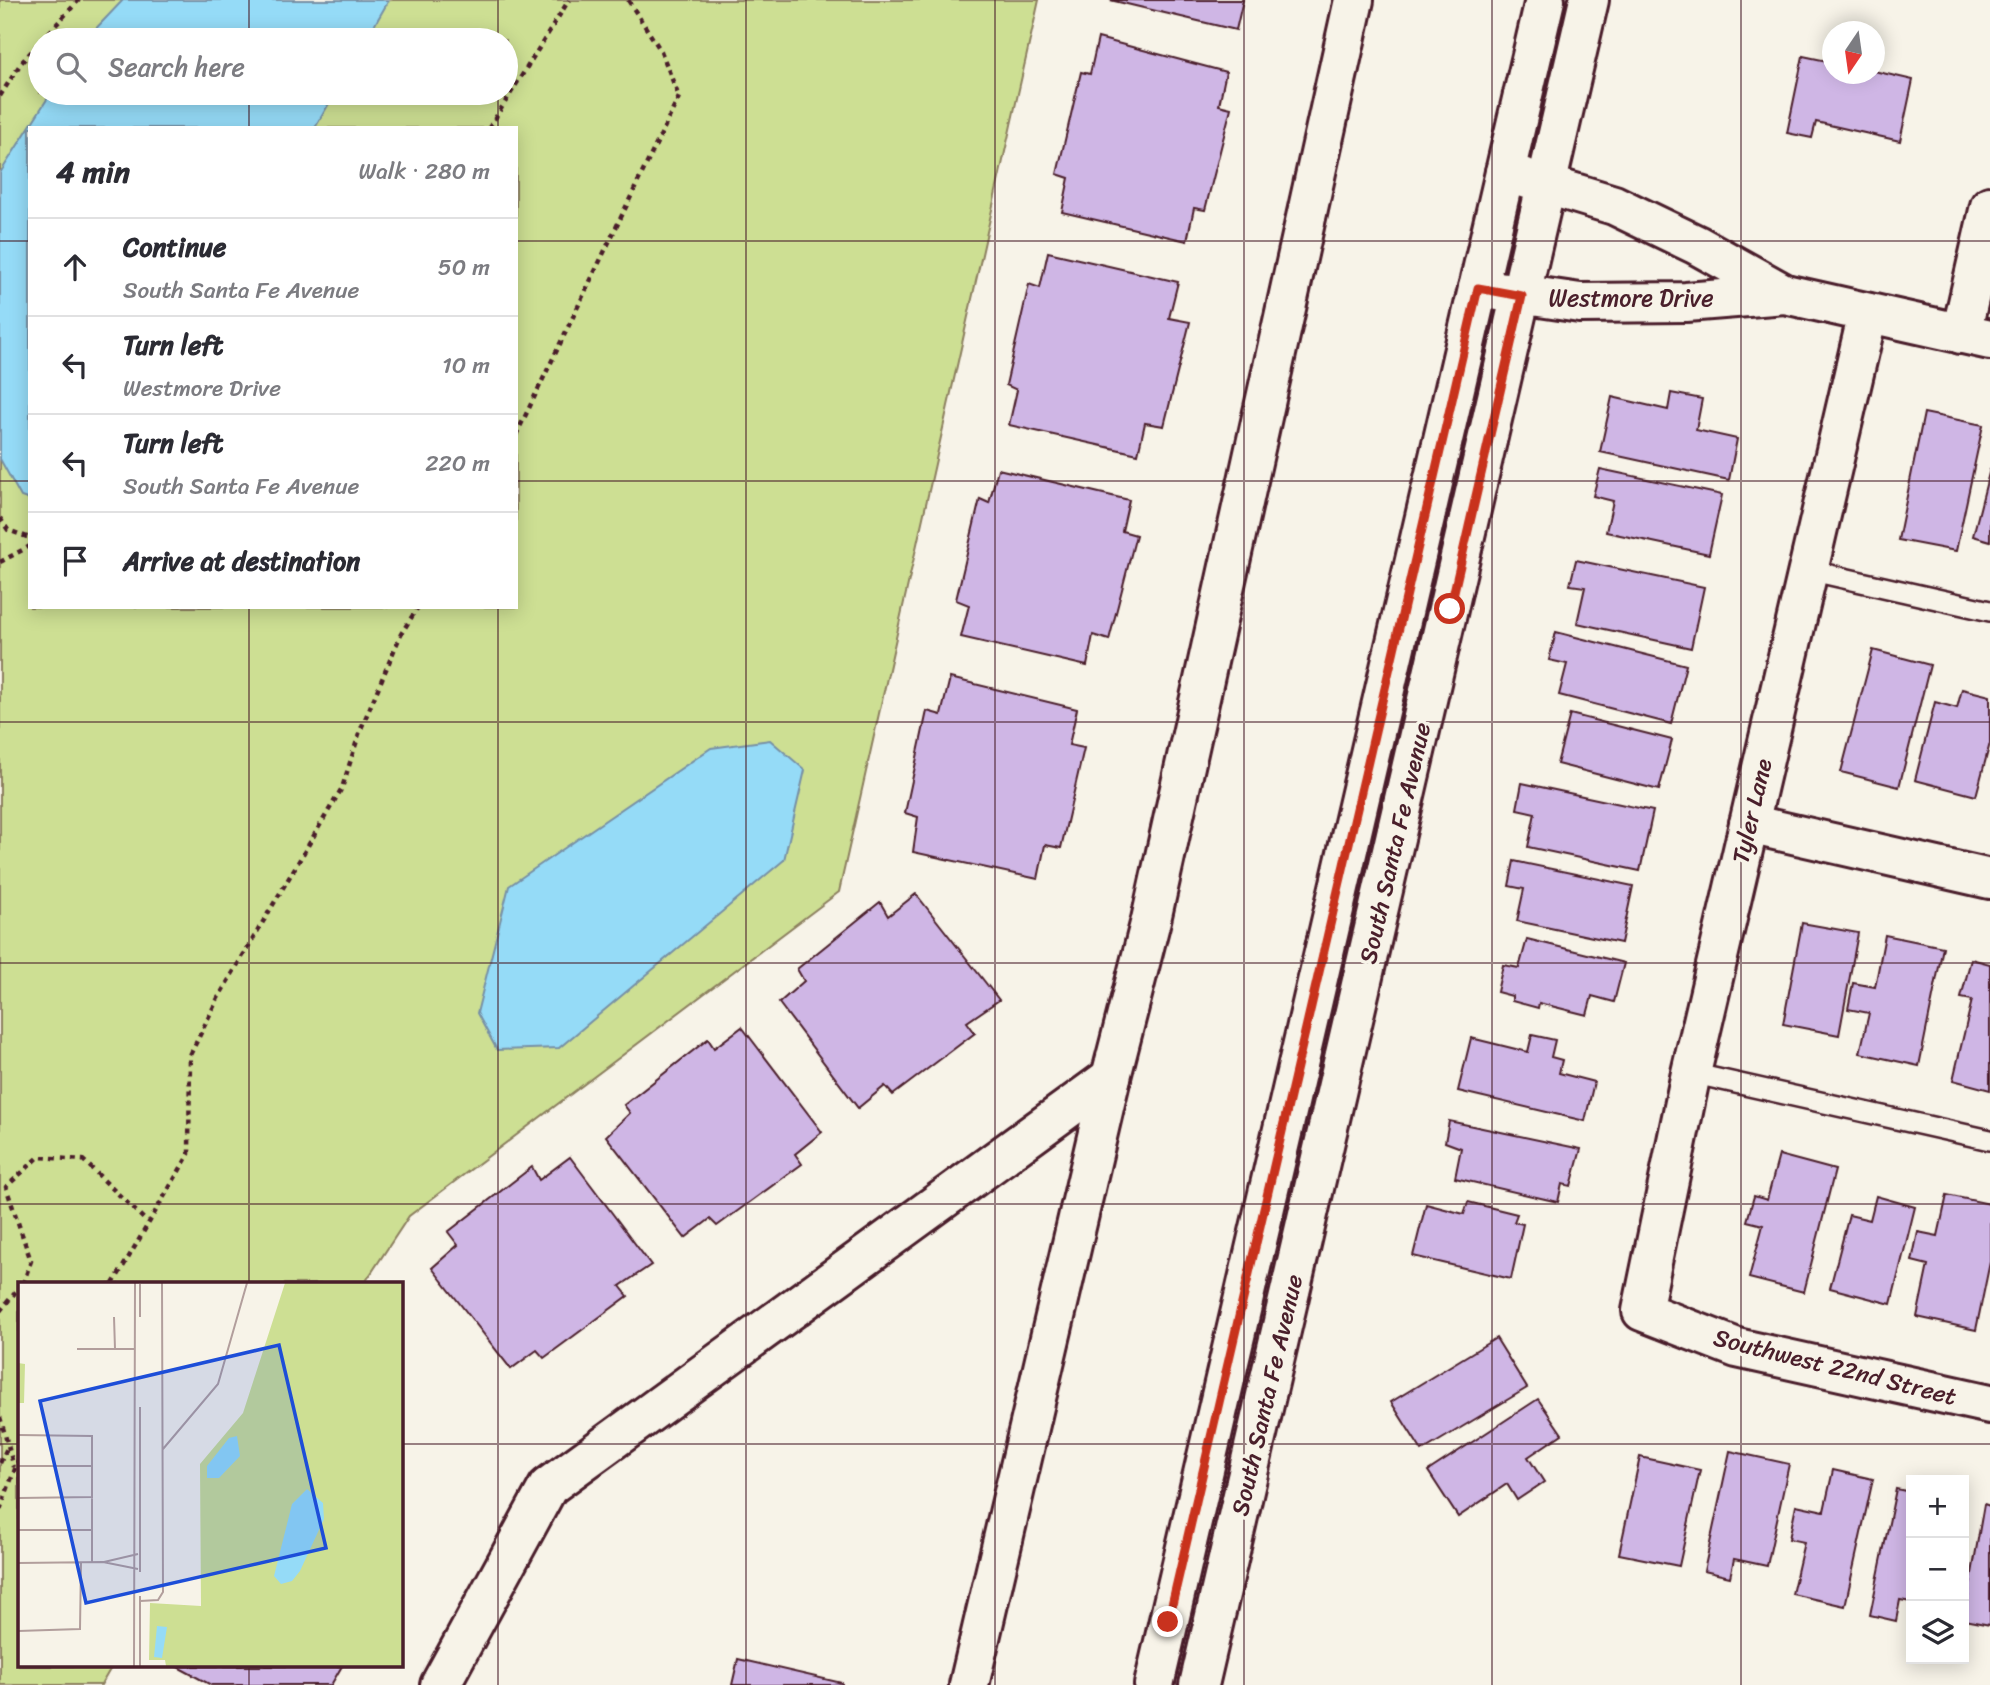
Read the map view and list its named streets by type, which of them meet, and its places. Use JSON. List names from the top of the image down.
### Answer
{
  "streets": {
    "street": [
      "Westmore Drive",
      "Tyler Lane",
      "South Santa Fe Avenue",
      "Southwest 22nd Street"
    ]
  },
  "crossings": [
    ["Westmore Drive", "Tyler Lane"],
    ["Westmore Drive", "South Santa Fe Avenue"],
    ["Tyler Lane", "Southwest 22nd Street"]
  ],
  "north": "bottom",
  "page": {
    "search": "Search here",
    "heading": ["4 min", "Walk · 280 m"],
    "list": [
      ["Continue", "South Santa Fe Avenue", "50 m"],
      ["Turn left", "Westmore Drive", "10 m"],
      ["Turn left", "South Santa Fe Avenue", "220 m"],
      "Arrive at destination"
    ],
    "map_buttons": ["+", "−"]
  }
}
